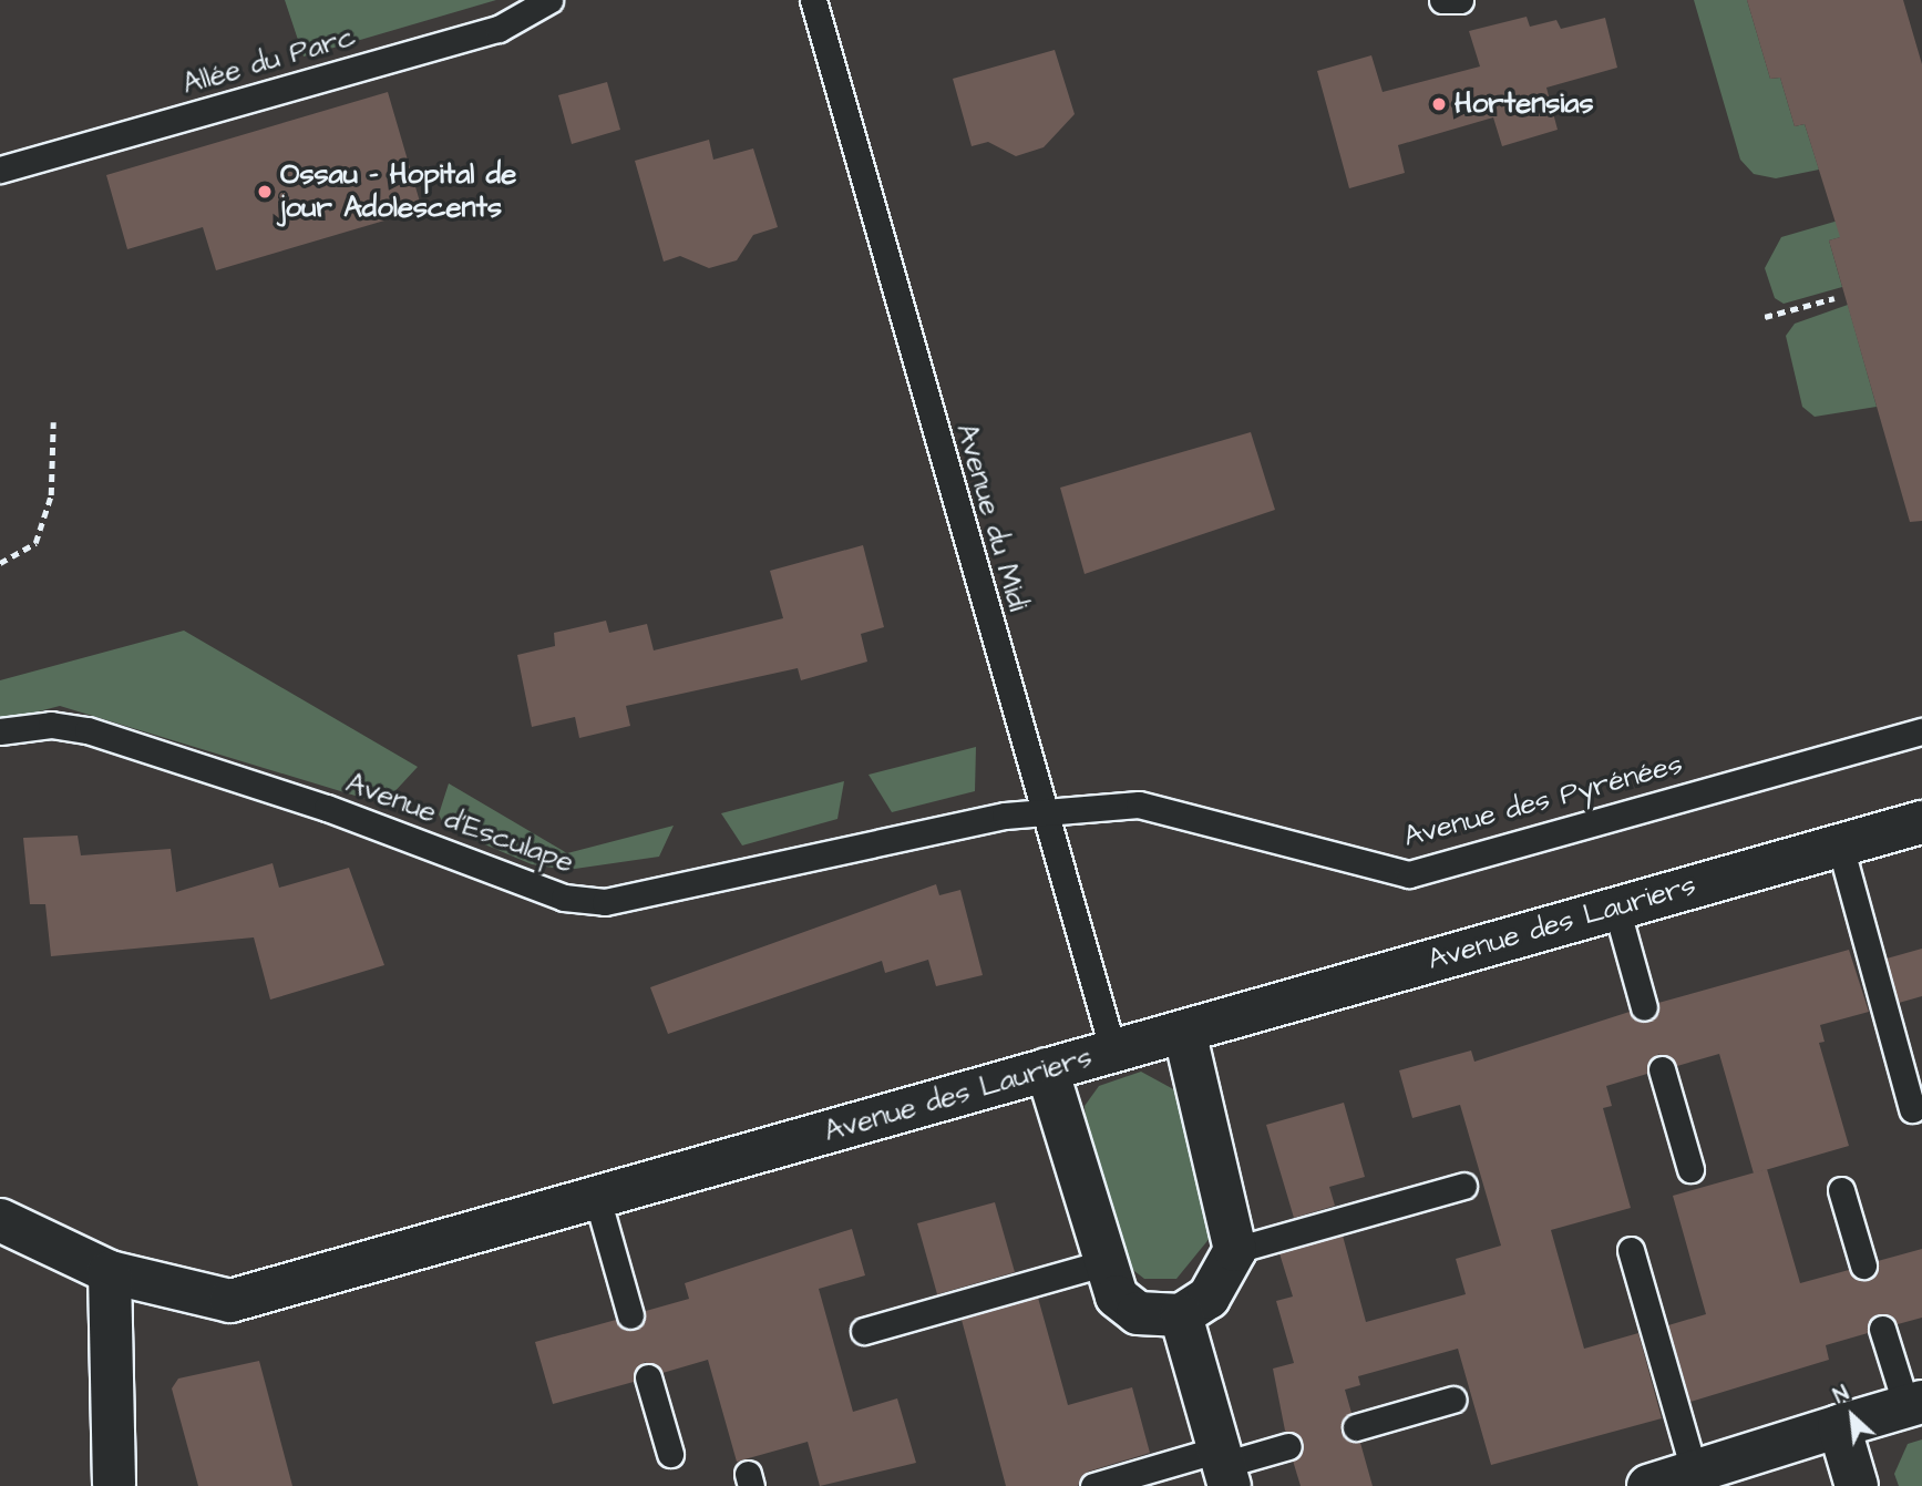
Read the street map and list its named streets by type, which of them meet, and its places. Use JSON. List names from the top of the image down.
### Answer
{
  "streets": {
    "street": ["Avenue des Lauriers"],
    "lane": [
      "Allée du Parc",
      "Avenue du Midi",
      "Avenue des Pyrénées",
      "Avenue d'Esculape"
    ]
  },
  "crossings": [
    ["Avenue du Midi", "Avenue des Pyrénées"],
    ["Avenue du Midi", "Avenue d'Esculape"],
    ["Avenue du Midi", "Avenue des Lauriers"],
    ["Avenue des Pyrénées", "Avenue d'Esculape"]
  ],
  "places": ["Hortensias", "Ossau - Hopital de jour Adolescents"],
  "north": "top left"
}
